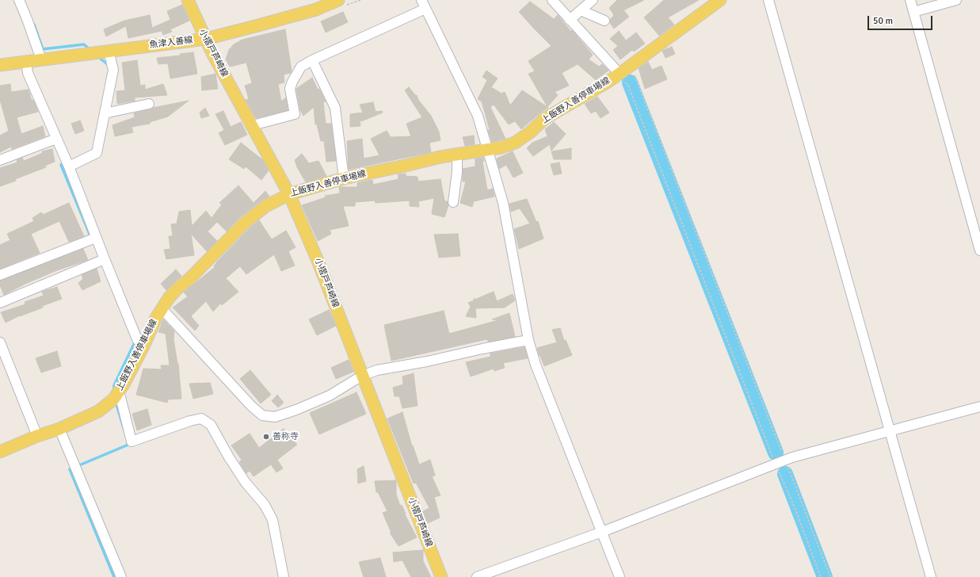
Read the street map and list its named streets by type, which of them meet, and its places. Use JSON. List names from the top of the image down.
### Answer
{
  "streets": {
    "main road": ["魚津入善線", "小摺戸芦崎線", "上飯野入善停車場線"]
  },
  "crossings": [
    ["魚津入善線", "小摺戸芦崎線"],
    ["小摺戸芦崎線", "上飯野入善停車場線"]
  ],
  "places": ["善称寺"],
  "scale_bar": "50 m"
}
